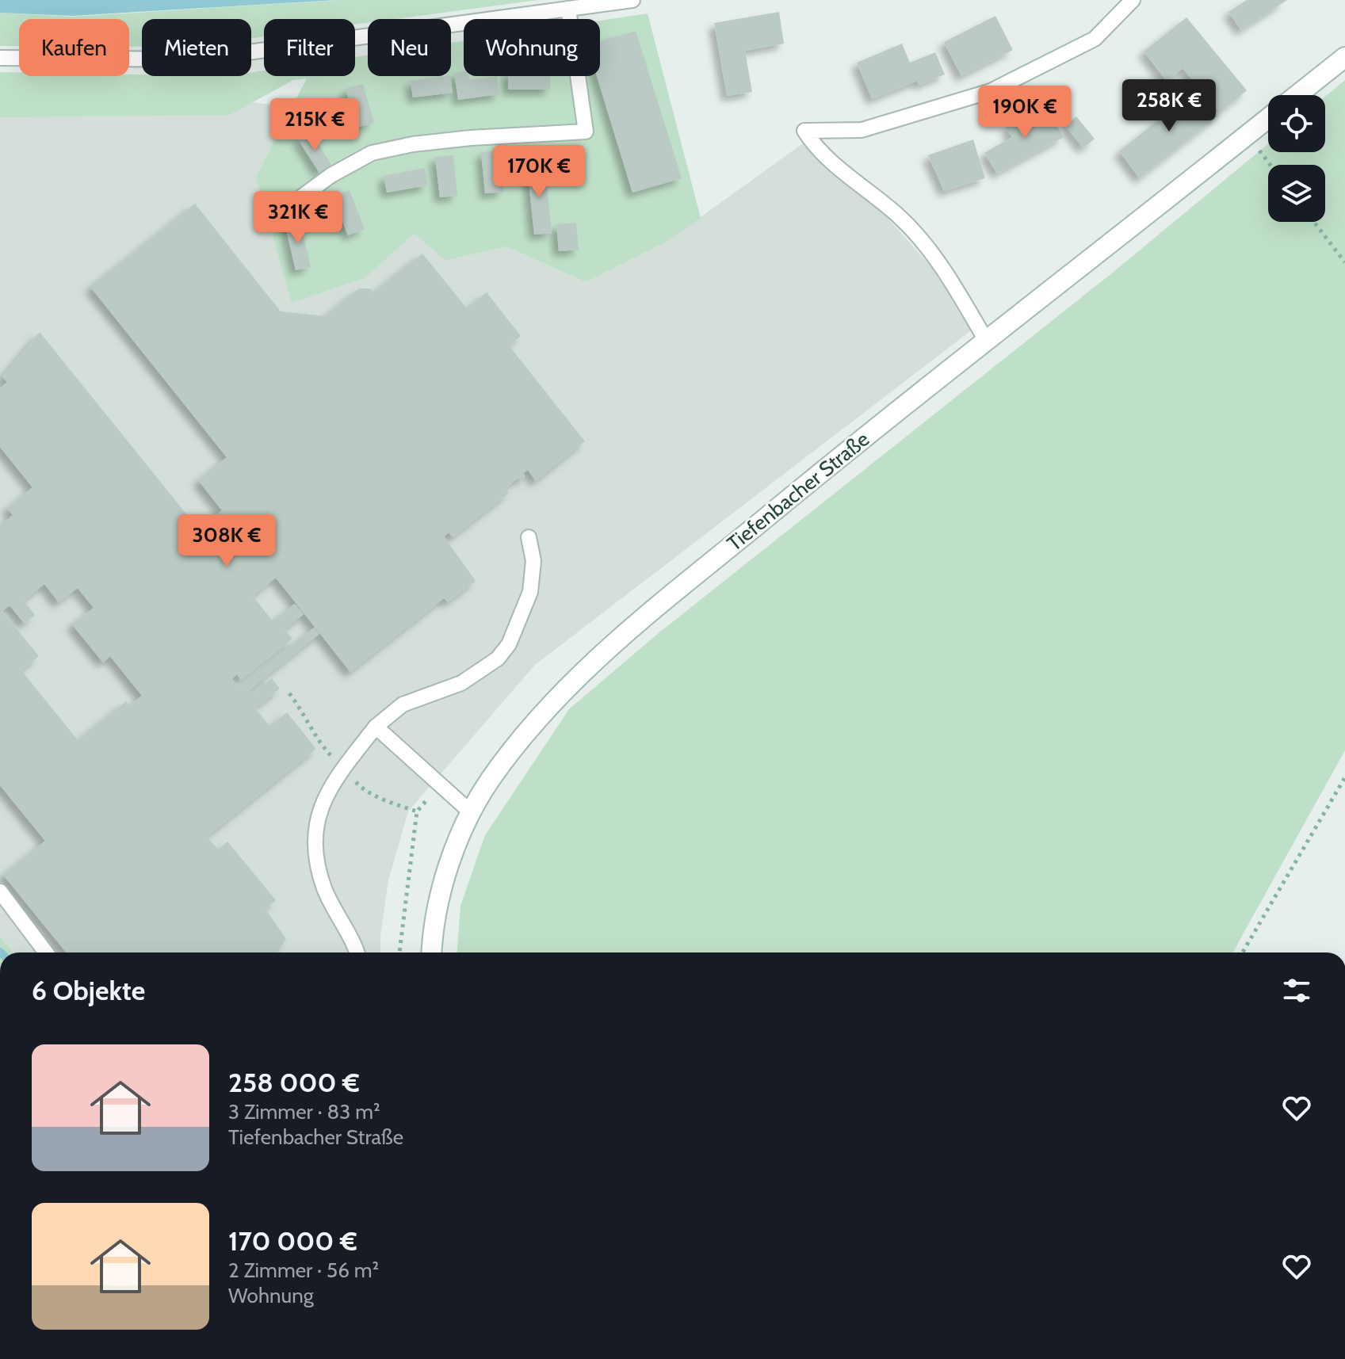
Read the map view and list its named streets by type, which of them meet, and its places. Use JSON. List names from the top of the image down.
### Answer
{
  "streets": {
    "main road": ["Tiefenbacher Straße"]
  },
  "page": {
    "chip": [
      "Kaufen",
      "Mieten",
      "Filter",
      "Neu",
      "Wohnung"
    ],
    "price": [
      "258K €",
      "190K €",
      "215K €",
      "170K €",
      "321K €",
      "308K €"
    ],
    "heading": "6 Objekte",
    "list": [
      {
        "name": "258 000 €",
        "note": "3 Zimmer · 83 m² · Tiefenbacher Straße"
      },
      {
        "name": "170 000 €",
        "note": "2 Zimmer · 56 m² · Wohnung"
      }
    ]
  }
}
